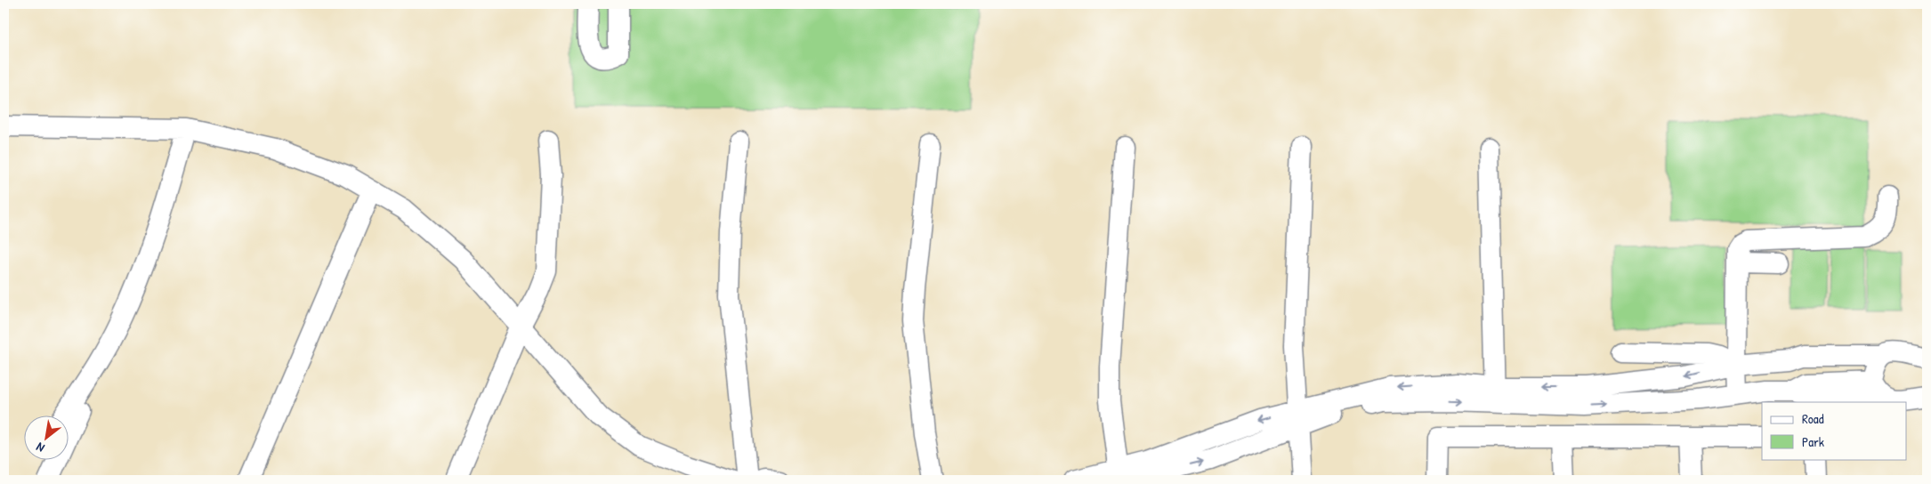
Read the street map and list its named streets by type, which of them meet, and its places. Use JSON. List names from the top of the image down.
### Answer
{
  "legend": ["Road", "Park"],
  "north": "bottom left"
}
